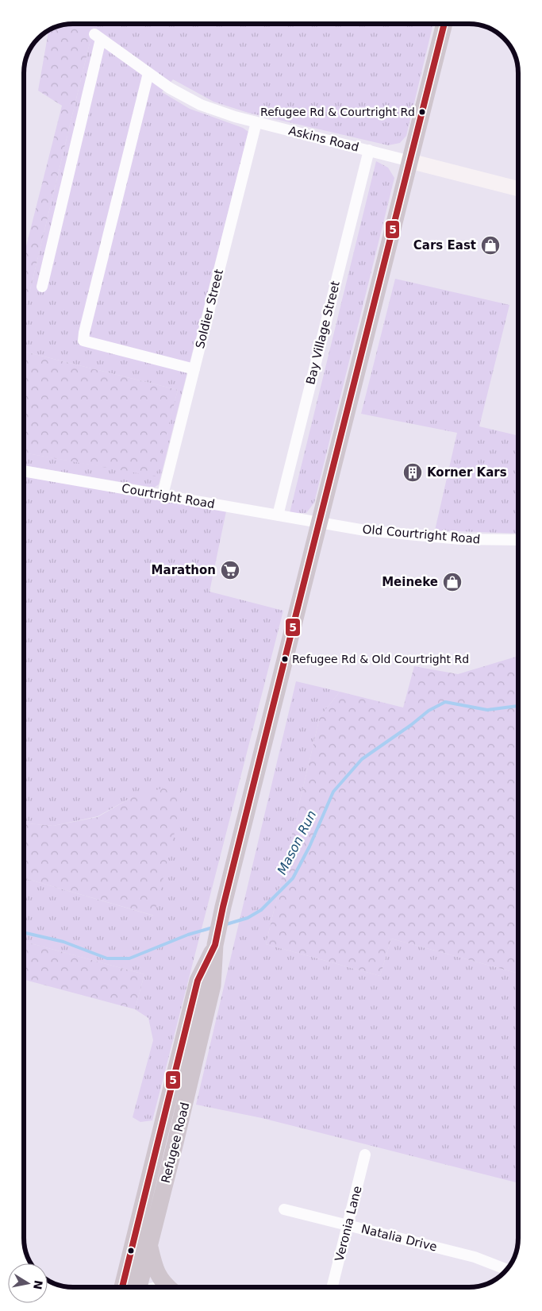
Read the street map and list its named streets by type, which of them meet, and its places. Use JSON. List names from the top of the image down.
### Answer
{
  "streets": {
    "main road": ["Refugee Road"],
    "street": [
      "Askins Road",
      "Soldier Street",
      "Bay Village Street",
      "Courtright Road",
      "Old Courtright Road",
      "Veronia Lane",
      "Natalia Drive"
    ]
  },
  "crossings": [
    ["Askins Road", "Soldier Street"],
    ["Askins Road", "Bay Village Street"],
    ["Askins Road", "Refugee Road"],
    ["Soldier Street", "Courtright Road"],
    ["Bay Village Street", "Courtright Road"],
    ["Courtright Road", "Old Courtright Road"],
    ["Courtright Road", "Refugee Road"],
    ["Old Courtright Road", "Refugee Road"],
    ["Veronia Lane", "Natalia Drive"]
  ],
  "water": ["Mason Run"],
  "places": {
    "other": ["Refugee Rd & Courtright Rd", "Refugee Rd & Old Courtright Rd"],
    "shop": ["Cars East", "Meineke"],
    "building": ["Korner Kars"],
    "supermarket": ["Marathon"]
  },
  "lines": ["transit line 5"],
  "north": "right"
}
